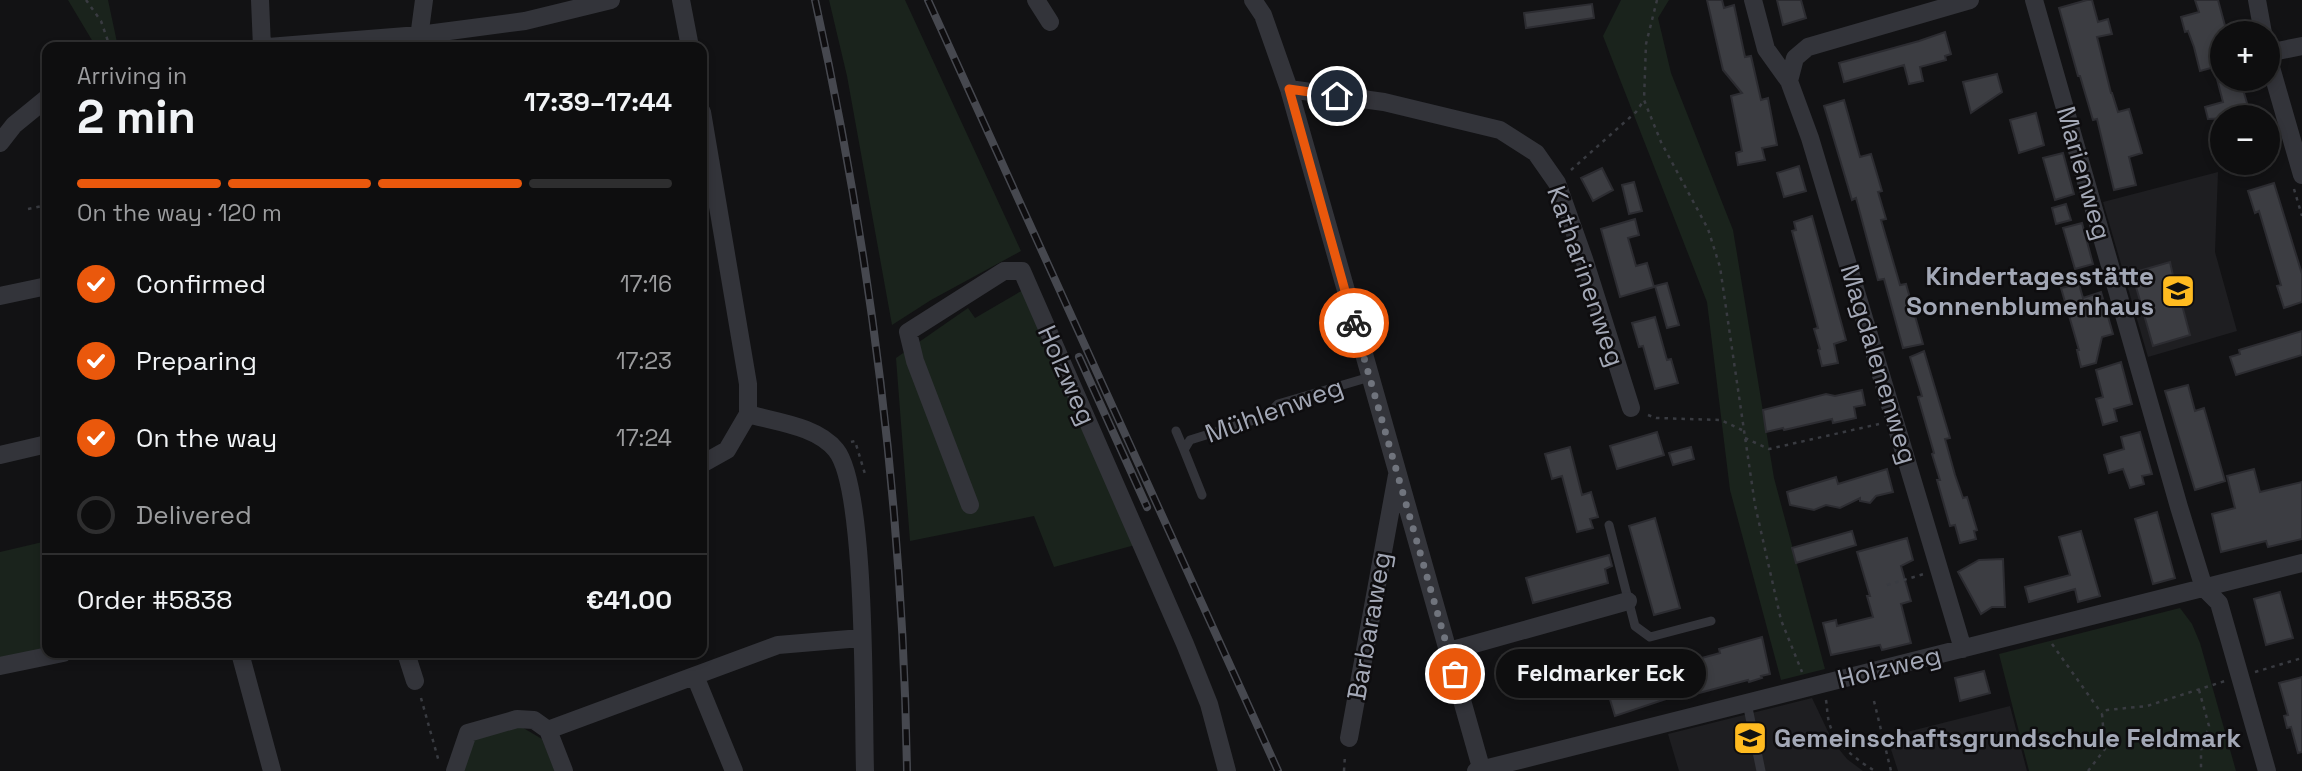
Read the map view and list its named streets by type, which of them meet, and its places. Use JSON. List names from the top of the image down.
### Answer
{
  "streets": {
    "street": [
      "Marienweg",
      "Katharinenweg",
      "Magdalenenweg",
      "Holzweg",
      "Mühlenweg",
      "Barbaraweg"
    ]
  },
  "crossings": [
    ["Marienweg", "Holzweg"],
    ["Katharinenweg", "Mühlenweg"],
    ["Magdalenenweg", "Holzweg"],
    ["Holzweg", "Mühlenweg"],
    ["Mühlenweg", "Barbaraweg"]
  ],
  "places": {
    "school or university": ["Kindertagesstätte Sonnenblumenhaus", "Gemeinschaftsgrundschule Feldmark"],
    "other": ["Feldmarker Eck"]
  },
  "page": {
    "map_buttons": ["+", "−"],
    "heading": ["2 min", "Arriving in", "17:39–17:44"],
    "panel": ["Order #5838", "€41.00"],
    "bar": "On the way · 120 m",
    "list": [
      ["Confirmed", "17:16"],
      ["Preparing", "17:23"],
      ["On the way", "17:24"],
      "Delivered"
    ],
    "bubble": "Feldmarker Eck"
  }
}
